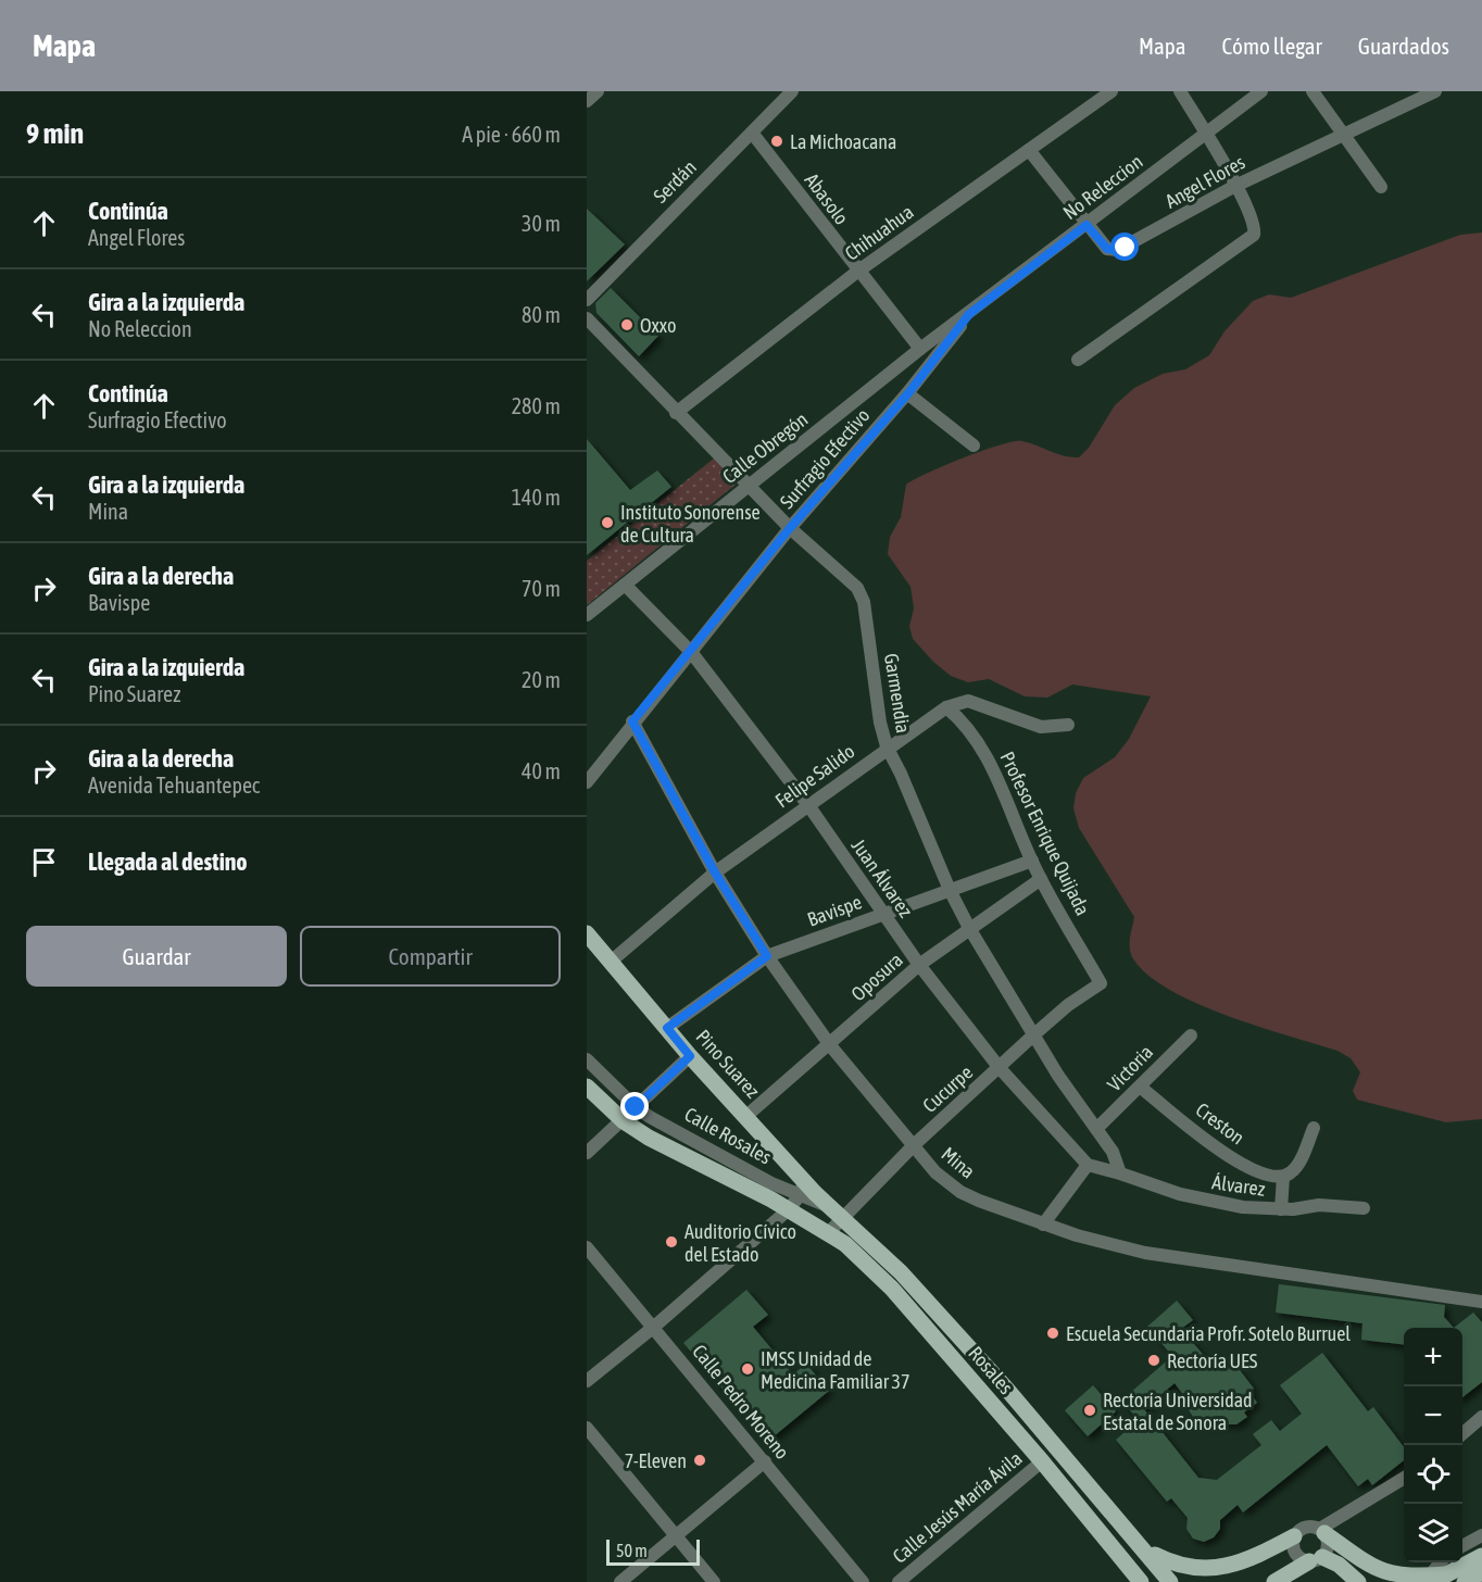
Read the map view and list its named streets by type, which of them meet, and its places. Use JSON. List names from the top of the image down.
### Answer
{
  "streets": {
    "main road": ["Pino Suarez", "Calle Rosales", "Rosales"],
    "street": [
      "Serdán",
      "Angel Flores",
      "No Releccion",
      "Abasolo",
      "Chihuahua",
      "Calle Obregón",
      "Surfragio Efectivo",
      "Garmendia",
      "Felipe Salido",
      "Profesor Enrique Quijada",
      "Juan Álvarez",
      "Bavispe",
      "Oposura",
      "Victoria",
      "Cucurpe",
      "Creston",
      "Mina",
      "Álvarez",
      "Calle Pedro Moreno",
      "Calle Jesús María Ávila"
    ]
  },
  "crossings": [
    ["Serdán", "Abasolo"],
    ["Angel Flores", "No Releccion"],
    ["Angel Flores", "Chihuahua"],
    ["No Releccion", "Calle Obregón"],
    ["No Releccion", "Surfragio Efectivo"],
    ["Abasolo", "Chihuahua"],
    ["Abasolo", "Calle Obregón"],
    ["Chihuahua", "Garmendia"],
    ["Calle Obregón", "Surfragio Efectivo"],
    ["Calle Obregón", "Garmendia"],
    ["Calle Obregón", "Juan Álvarez"],
    ["Surfragio Efectivo", "Garmendia"],
    ["Surfragio Efectivo", "Juan Álvarez"],
    ["Surfragio Efectivo", "Mina"],
    ["Garmendia", "Felipe Salido"],
    ["Garmendia", "Bavispe"],
    ["Garmendia", "Oposura"],
    ["Garmendia", "Victoria"],
    ["Garmendia", "Cucurpe"],
    ["Garmendia", "Álvarez"],
    ["Felipe Salido", "Profesor Enrique Quijada"],
    ["Felipe Salido", "Juan Álvarez"],
    ["Felipe Salido", "Pino Suarez"],
    ["Felipe Salido", "Mina"],
    ["Profesor Enrique Quijada", "Bavispe"],
    ["Profesor Enrique Quijada", "Oposura"],
    ["Profesor Enrique Quijada", "Cucurpe"],
    ["Juan Álvarez", "Bavispe"],
    ["Juan Álvarez", "Oposura"],
    ["Juan Álvarez", "Cucurpe"],
    ["Bavispe", "Pino Suarez"],
    ["Bavispe", "Mina"],
    ["Oposura", "Pino Suarez"],
    ["Oposura", "Mina"],
    ["Pino Suarez", "Cucurpe"],
    ["Pino Suarez", "Calle Rosales"],
    ["Pino Suarez", "Rosales"],
    ["Victoria", "Creston"],
    ["Cucurpe", "Mina"],
    ["Cucurpe", "Rosales"],
    ["Calle Rosales", "Rosales"],
    ["Rosales", "Calle Jesús María Ávila"]
  ],
  "places": [
    "La Michoacana",
    "Oxxo",
    "Instituto Sonorense de Cultura",
    "Auditorio Cívico del Estado",
    "Escuela Secundaria Profr. Sotelo Burruel",
    "Rectoría UES",
    "IMSS Unidad de Medicina Familiar 37",
    "Rectoría Universidad Estatal de Sonora",
    "7-Eleven"
  ],
  "scale_bar": "50 m",
  "page": {
    "header": "Mapa",
    "nav": ["Mapa", "Cómo llegar", "Guardados"],
    "heading": ["9 min", "A pie · 660 m"],
    "list": [
      ["Continúa", "Angel Flores", "30 m"],
      ["Gira a la izquierda", "No Releccion", "80 m"],
      ["Continúa", "Surfragio Efectivo", "280 m"],
      ["Gira a la izquierda", "Mina", "140 m"],
      ["Gira a la derecha", "Bavispe", "70 m"],
      ["Gira a la izquierda", "Pino Suarez", "20 m"],
      ["Gira a la derecha", "Avenida Tehuantepec", "40 m"],
      "Llegada al destino"
    ],
    "buttons": ["Guardar", "Compartir"],
    "map_buttons": ["+", "−"],
    "scale": "50 m"
  }
}
